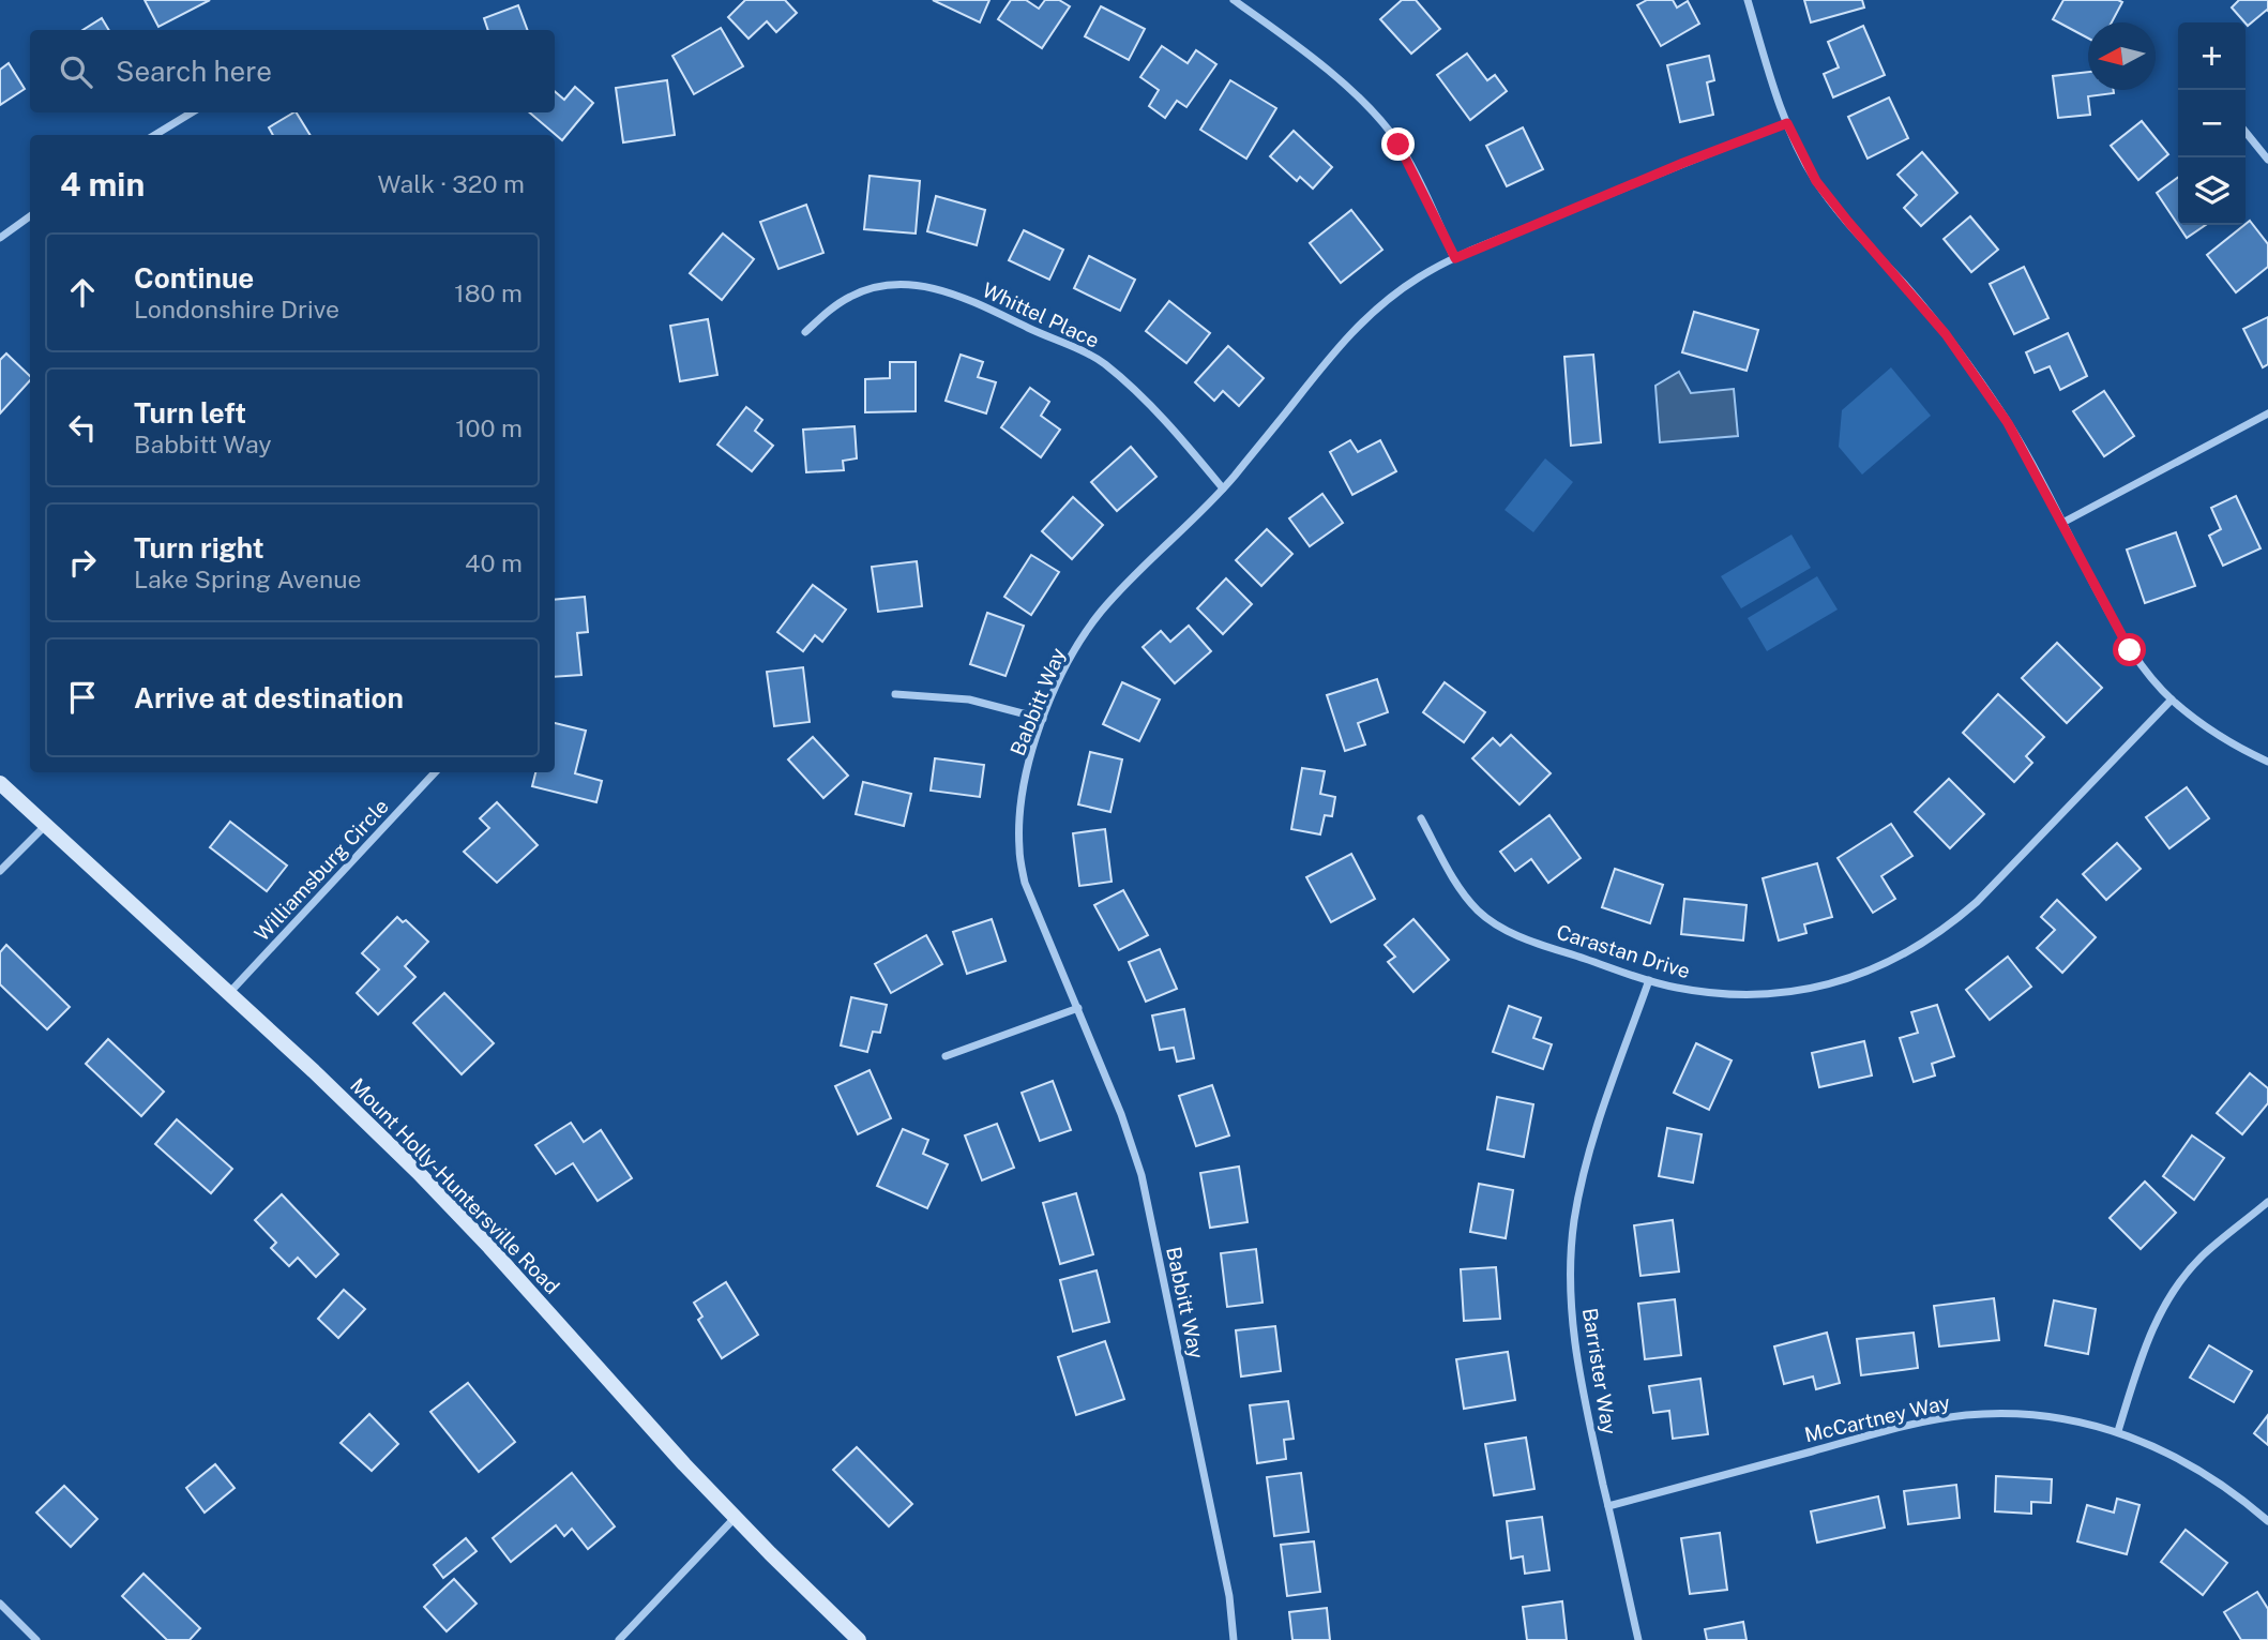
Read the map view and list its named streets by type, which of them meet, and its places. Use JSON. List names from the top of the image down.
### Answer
{
  "streets": {
    "main road": ["Mount Holly-Huntersville Road"],
    "street": [
      "Whittel Place",
      "Babbitt Way",
      "Williamsburg Circle",
      "Carastan Drive",
      "Barrister Way",
      "McCartney Way"
    ]
  },
  "crossings": [
    ["Whittel Place", "Babbitt Way"],
    ["Williamsburg Circle", "Mount Holly-Huntersville Road"],
    ["Carastan Drive", "Barrister Way"],
    ["Barrister Way", "McCartney Way"]
  ],
  "north": "left",
  "page": {
    "map_buttons": ["+", "−"],
    "search": "Search here",
    "heading": ["4 min", "Walk · 320 m"],
    "list": [
      ["Continue", "Londonshire Drive", "180 m"],
      ["Turn left", "Babbitt Way", "100 m"],
      ["Turn right", "Lake Spring Avenue", "40 m"],
      "Arrive at destination"
    ]
  }
}
